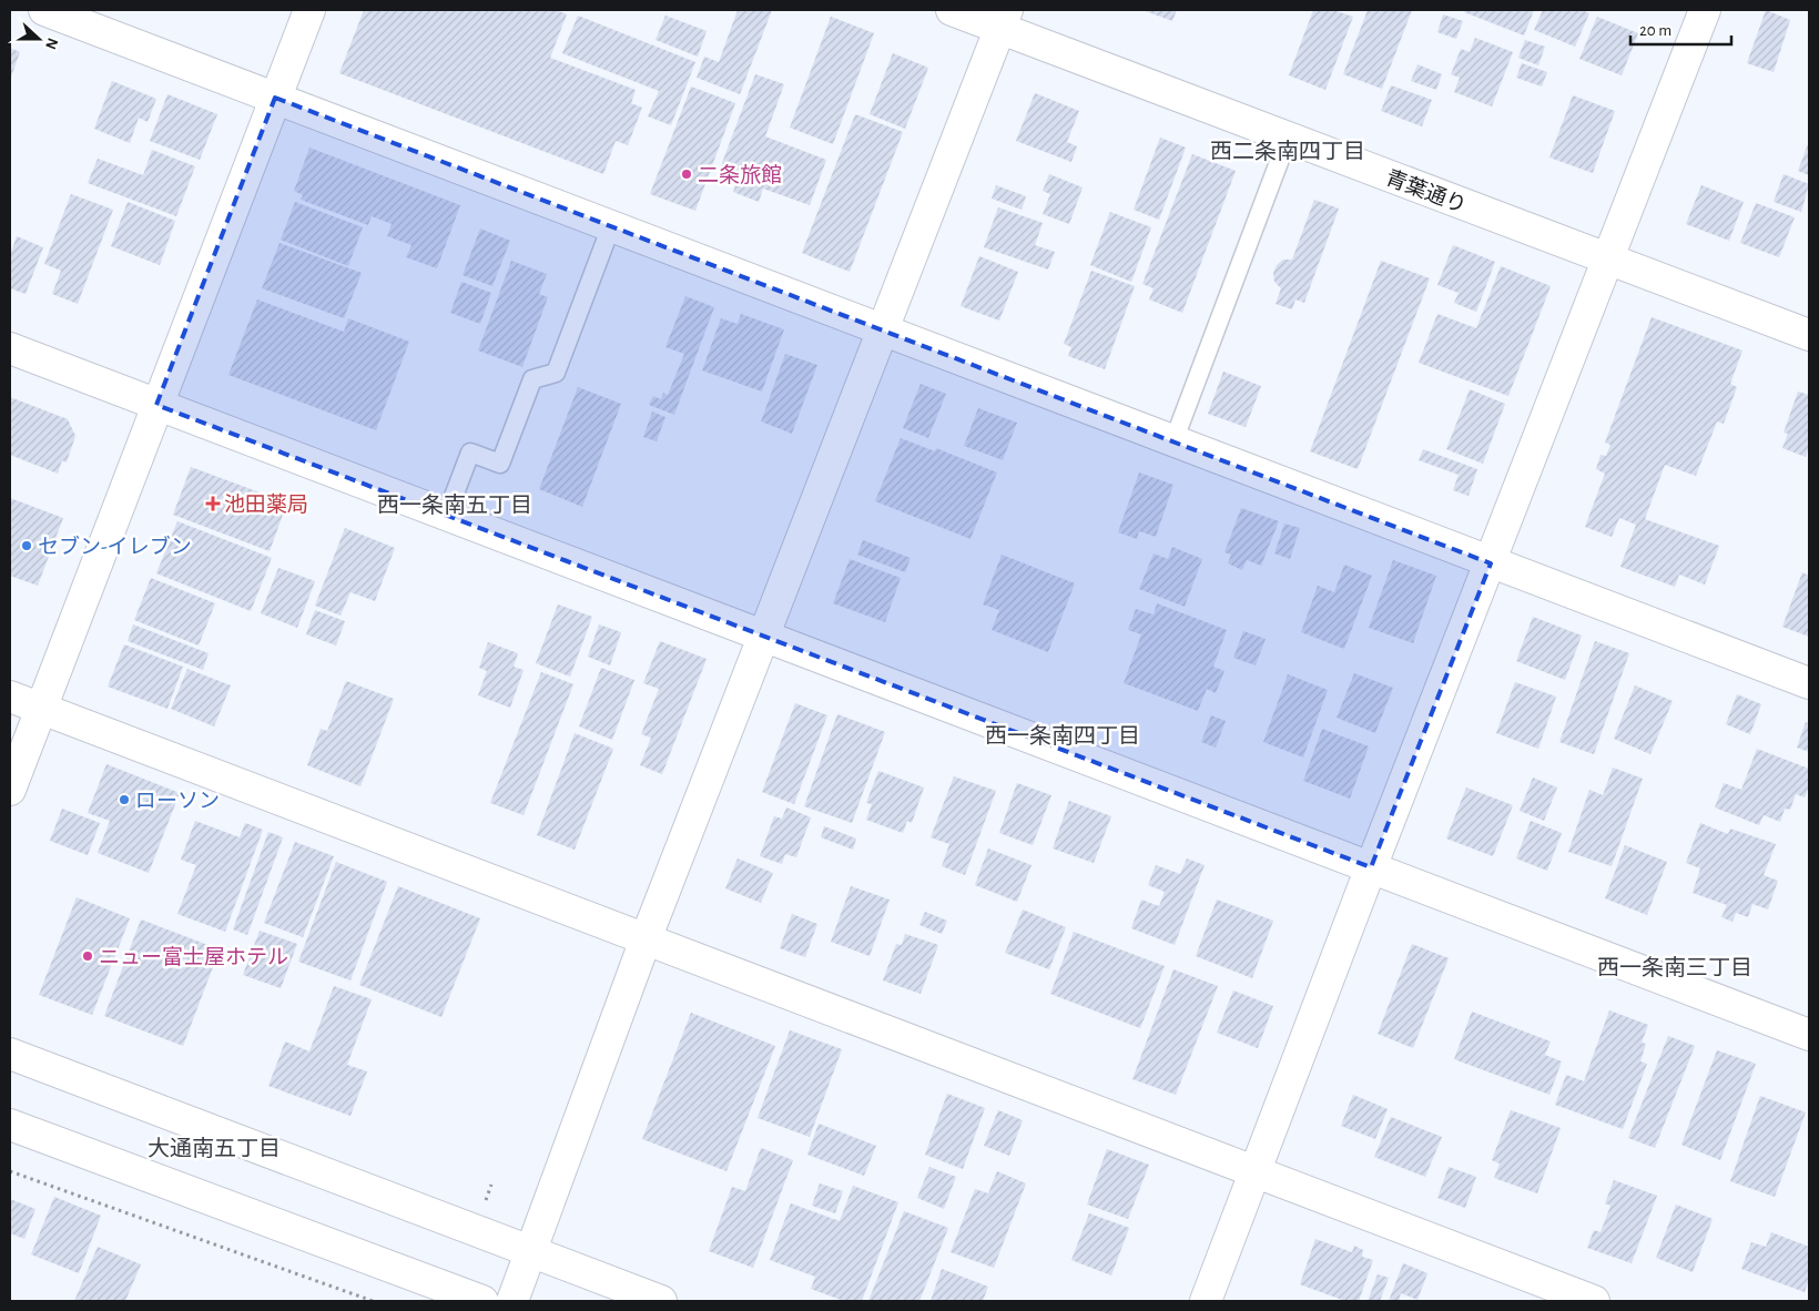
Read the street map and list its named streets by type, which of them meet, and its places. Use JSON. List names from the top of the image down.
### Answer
{
  "streets": {
    "street": ["青葉通り"]
  },
  "districts": [
    "西二条南四丁目",
    "西一条南五丁目",
    "西一条南四丁目",
    "西一条南三丁目",
    "大通南五丁目"
  ],
  "places": {
    "other": [
      "二条旅館",
      "セブン-イレブン",
      "ローソン",
      "ニュー富士屋ホテル"
    ],
    "health": ["池田薬局"]
  },
  "scale_bar": "20 m",
  "north": "right"
}
